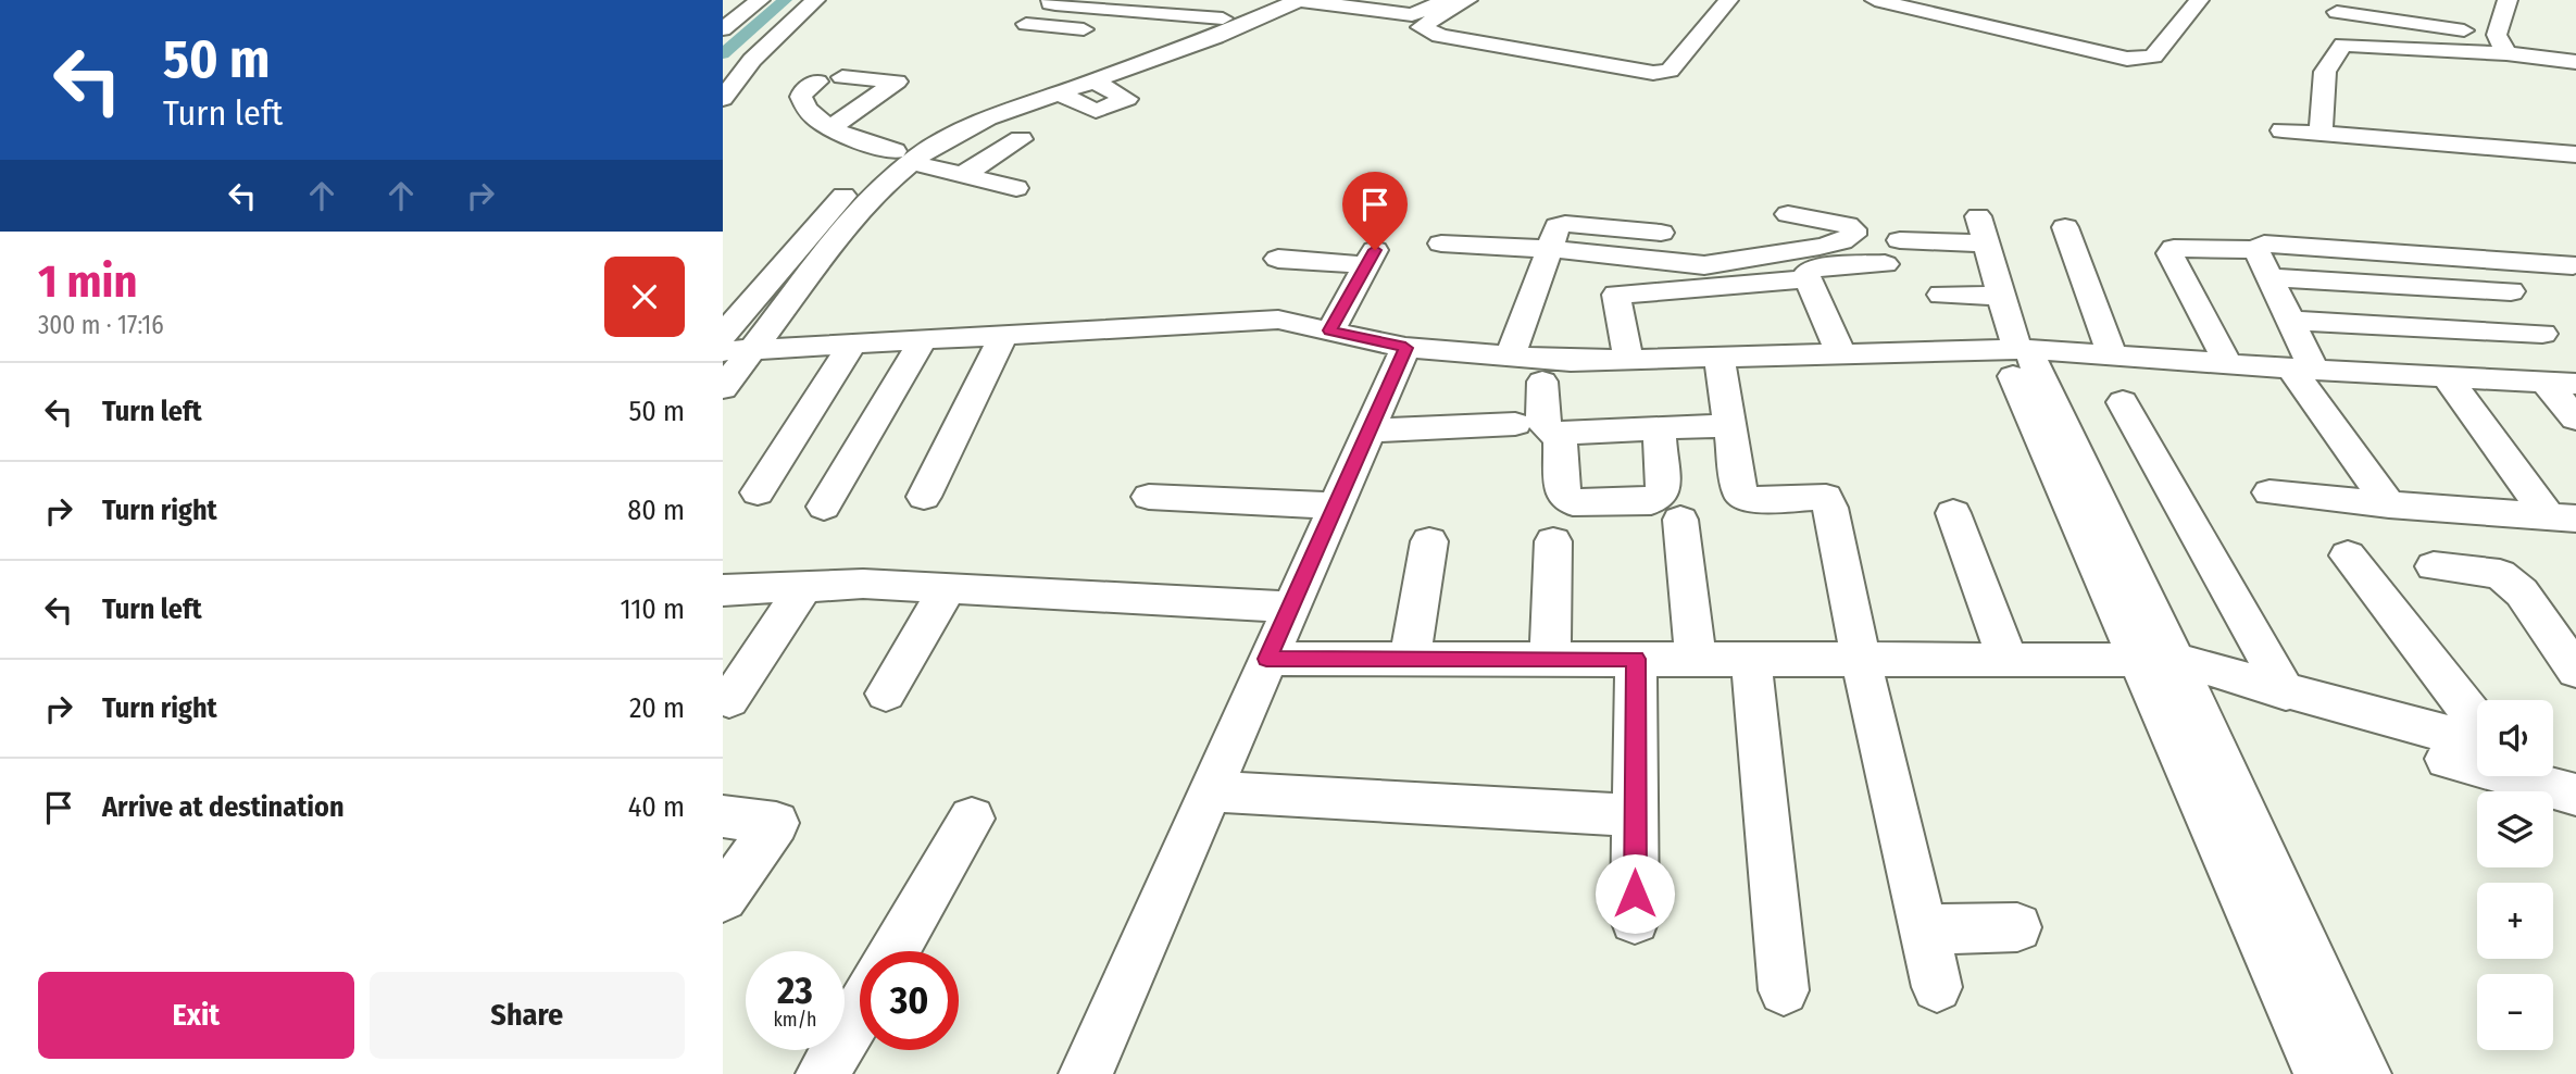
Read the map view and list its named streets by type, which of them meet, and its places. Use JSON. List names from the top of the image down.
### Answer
{
  "page": {
    "turn": ["50 m", "Turn left"],
    "heading": ["1 min", "300 m · 17:16"],
    "list": [
      {
        "name": "Turn left",
        "value": "50 m"
      },
      {
        "name": "Turn right",
        "value": "80 m"
      },
      {
        "name": "Turn left",
        "value": "110 m"
      },
      {
        "name": "Turn right",
        "value": "20 m"
      },
      {
        "name": "Arrive at destination",
        "value": "40 m"
      }
    ],
    "map_buttons": ["+", "−"],
    "speed": "23 km/h",
    "limit": "30",
    "buttons": ["Exit", "Share"]
  }
}
